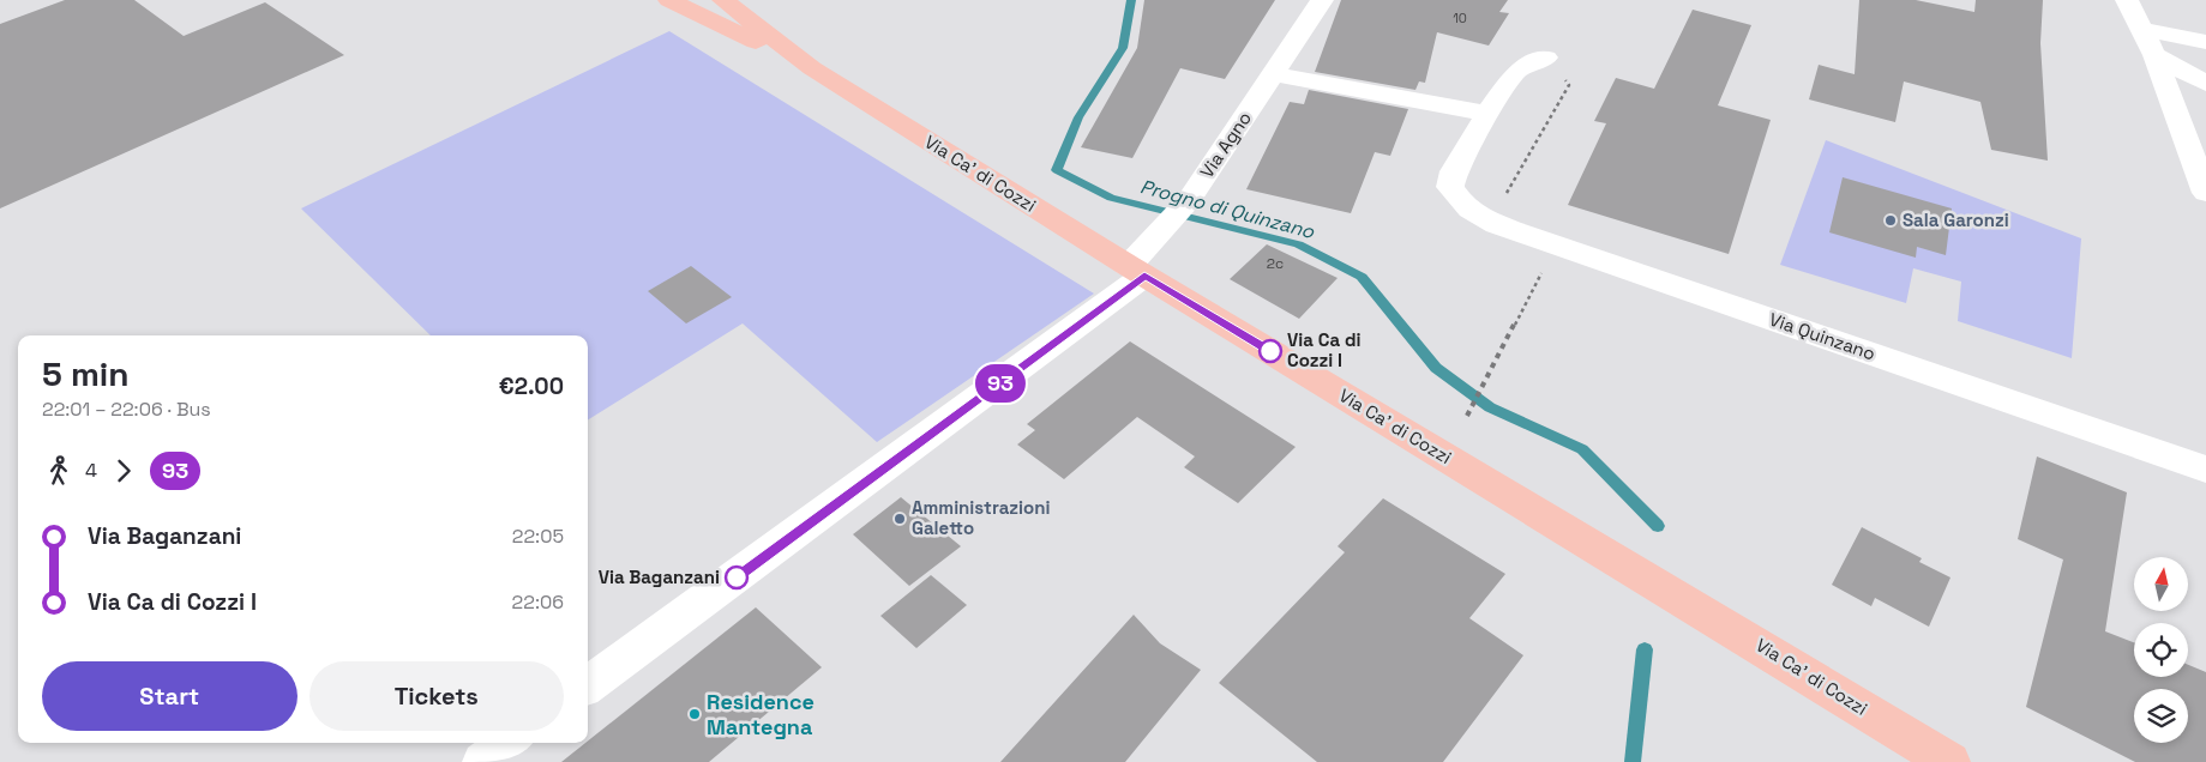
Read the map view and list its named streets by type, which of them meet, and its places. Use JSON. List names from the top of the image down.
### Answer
{
  "streets": {
    "main road": ["Via Ca' di Cozzi"],
    "street": ["Via Agno", "Via Quinzano"]
  },
  "crossings": [
    ["Via Agno", "Via Ca' di Cozzi"]
  ],
  "water": ["Progno di Quinzano"],
  "places": [
    "Sala Garonzi",
    "Via Ca di Cozzi I",
    "Amministrazioni Galetto",
    "Via Baganzani",
    "Residence Mantegna"
  ],
  "lines": ["bus line 93"],
  "house_numbers": ["10", "2c"],
  "north": "top",
  "page": {
    "on_map": "93",
    "heading": ["5 min", "22:01 – 22:06 · Bus", "€2.00"],
    "legs": ["4", "93"],
    "list": [
      {
        "name": "Via Baganzani",
        "value": "22:05"
      },
      {
        "name": "Via Ca di Cozzi I",
        "value": "22:06"
      }
    ],
    "buttons": ["Start", "Tickets"]
  }
}
